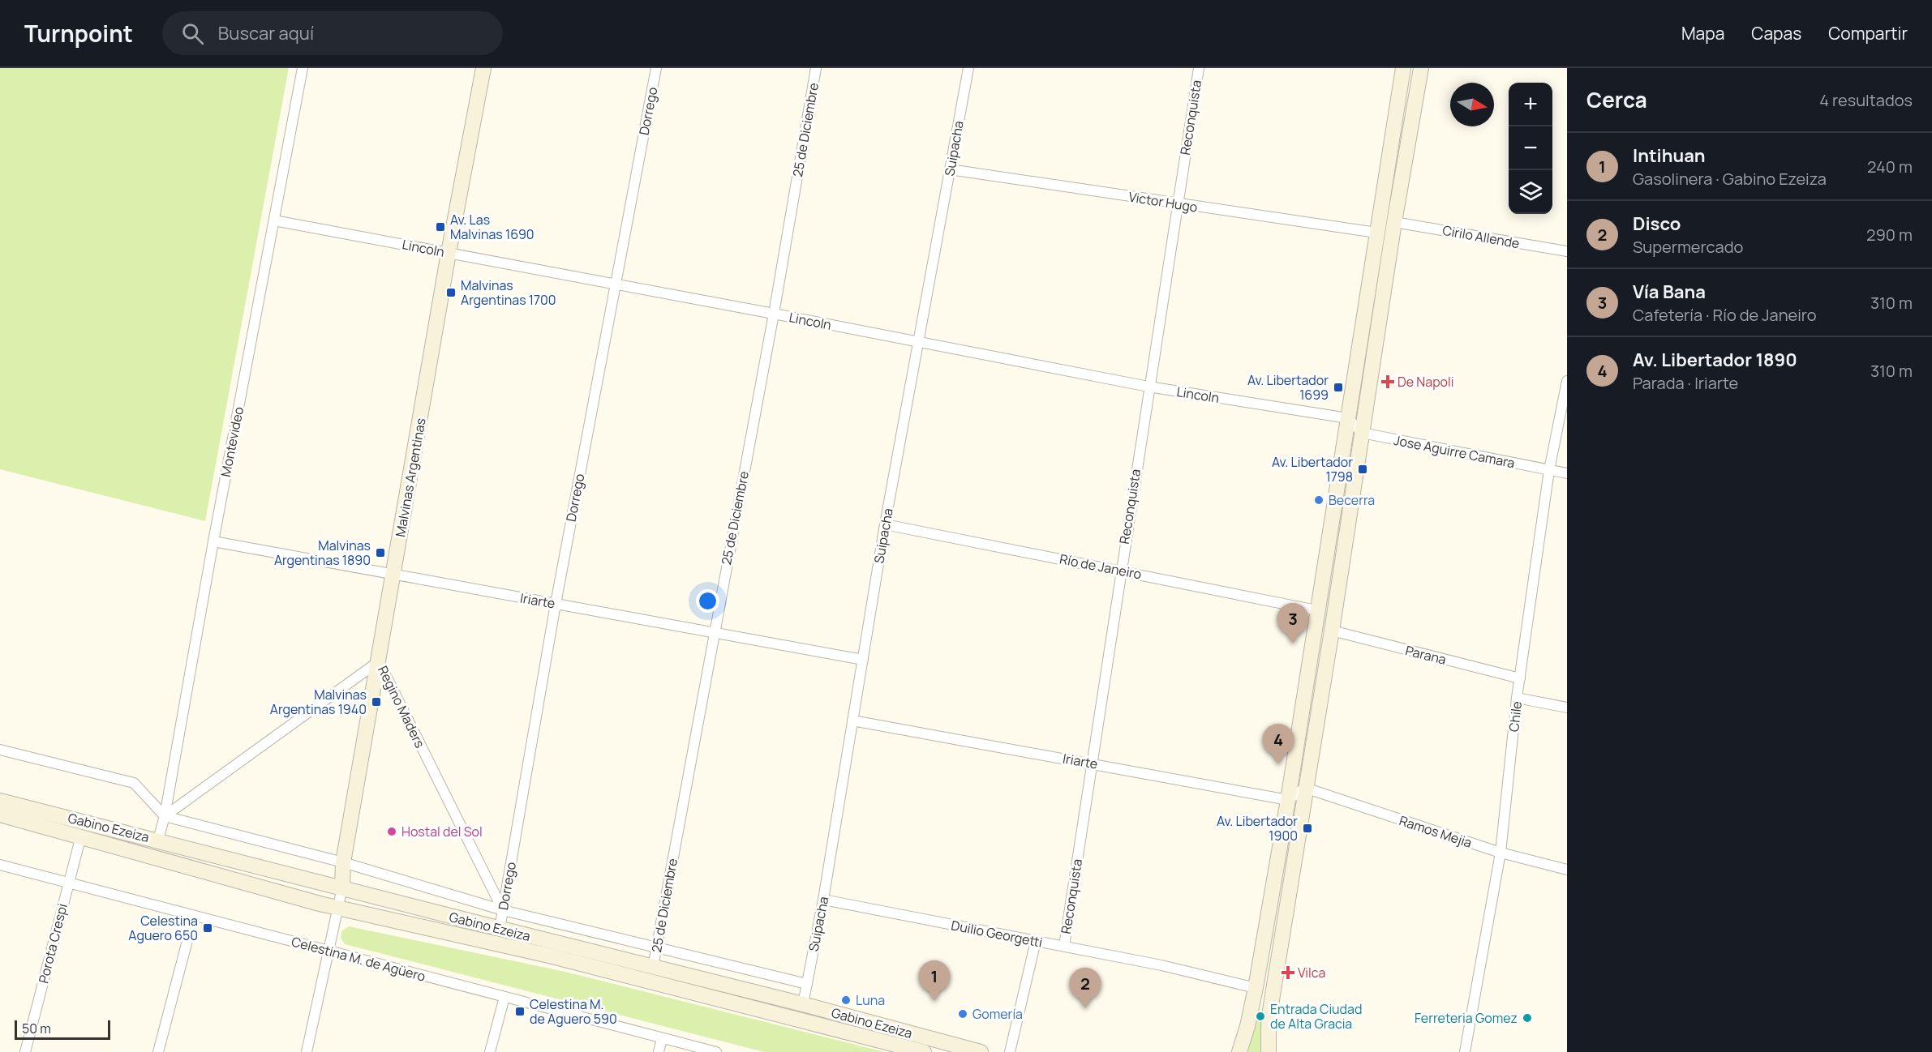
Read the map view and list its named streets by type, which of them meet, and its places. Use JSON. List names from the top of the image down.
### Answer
{
  "streets": {
    "main road": ["Malvinas Argentinas", "Gabino Ezeiza"],
    "street": [
      "Dorrego",
      "Reconquista",
      "25 de Diciembre",
      "Suipacha",
      "Victor Hugo",
      "Cirilo Allende",
      "Lincoln",
      "Montevideo",
      "Jose Aguirre Camara",
      "Río de Janeiro",
      "Iriarte",
      "Parana",
      "Regino Maders",
      "Chile",
      "Ramos Mejia",
      "Duilio Georgetti",
      "Porota Crespi",
      "Celestina M. de Agüero"
    ]
  },
  "crossings": [
    ["Dorrego", "Lincoln"],
    ["Dorrego", "Iriarte"],
    ["Dorrego", "Regino Maders"],
    ["Dorrego", "Gabino Ezeiza"],
    ["Reconquista", "Victor Hugo"],
    ["Reconquista", "Lincoln"],
    ["Reconquista", "Río de Janeiro"],
    ["Reconquista", "Iriarte"],
    ["Reconquista", "Duilio Georgetti"],
    ["25 de Diciembre", "Lincoln"],
    ["25 de Diciembre", "Iriarte"],
    ["25 de Diciembre", "Gabino Ezeiza"],
    ["Suipacha", "Victor Hugo"],
    ["Suipacha", "Lincoln"],
    ["Suipacha", "Río de Janeiro"],
    ["Suipacha", "Iriarte"],
    ["Suipacha", "Gabino Ezeiza"],
    ["Suipacha", "Duilio Georgetti"],
    ["Lincoln", "Montevideo"],
    ["Lincoln", "Malvinas Argentinas"],
    ["Montevideo", "Iriarte"],
    ["Montevideo", "Regino Maders"],
    ["Montevideo", "Gabino Ezeiza"],
    ["Jose Aguirre Camara", "Chile"],
    ["Malvinas Argentinas", "Iriarte"],
    ["Malvinas Argentinas", "Regino Maders"],
    ["Malvinas Argentinas", "Gabino Ezeiza"],
    ["Parana", "Chile"],
    ["Chile", "Ramos Mejia"],
    ["Gabino Ezeiza", "Porota Crespi"],
    ["Porota Crespi", "Celestina M. de Agüero"]
  ],
  "places": {
    "transit": [
      "Av. Las Malvinas 1690",
      "Malvinas Argentinas 1700",
      "Av. Libertador 1699",
      "Av. Libertador 1798",
      "Malvinas Argentinas 1890",
      "Malvinas Argentinas 1940",
      "Av. Libertador 1900",
      "Celestina Aguero 650",
      "Celestina M. de Aguero 590"
    ],
    "health": ["De Napoli", "Vilca"],
    "other": [
      "Becerra",
      "Hostal del Sol",
      "Luna",
      "Gomería",
      "Entrada Ciudad de Alta Gracia",
      "Ferreteria Gomez"
    ]
  },
  "scale_bar": "50 m",
  "north": "right",
  "page": {
    "header": "Turnpoint",
    "search": "Buscar aquí",
    "nav": ["Mapa", "Capas", "Compartir"],
    "heading": ["Cerca", "4 resultados"],
    "map_buttons": ["+", "−"],
    "list": [
      {
        "mark": "1",
        "name": "Intihuan",
        "note": "Gasolinera · Gabino Ezeiza",
        "value": "240 m"
      },
      {
        "mark": "2",
        "name": "Disco",
        "note": "Supermercado",
        "value": "290 m"
      },
      {
        "mark": "3",
        "name": "Vía Bana",
        "note": "Cafetería · Río de Janeiro",
        "value": "310 m"
      },
      {
        "mark": "4",
        "name": "Av. Libertador 1890",
        "note": "Parada · Iriarte",
        "value": "310 m"
      }
    ],
    "pins": [
      "3",
      "4",
      "1",
      "2"
    ],
    "scale": "50 m"
  }
}
